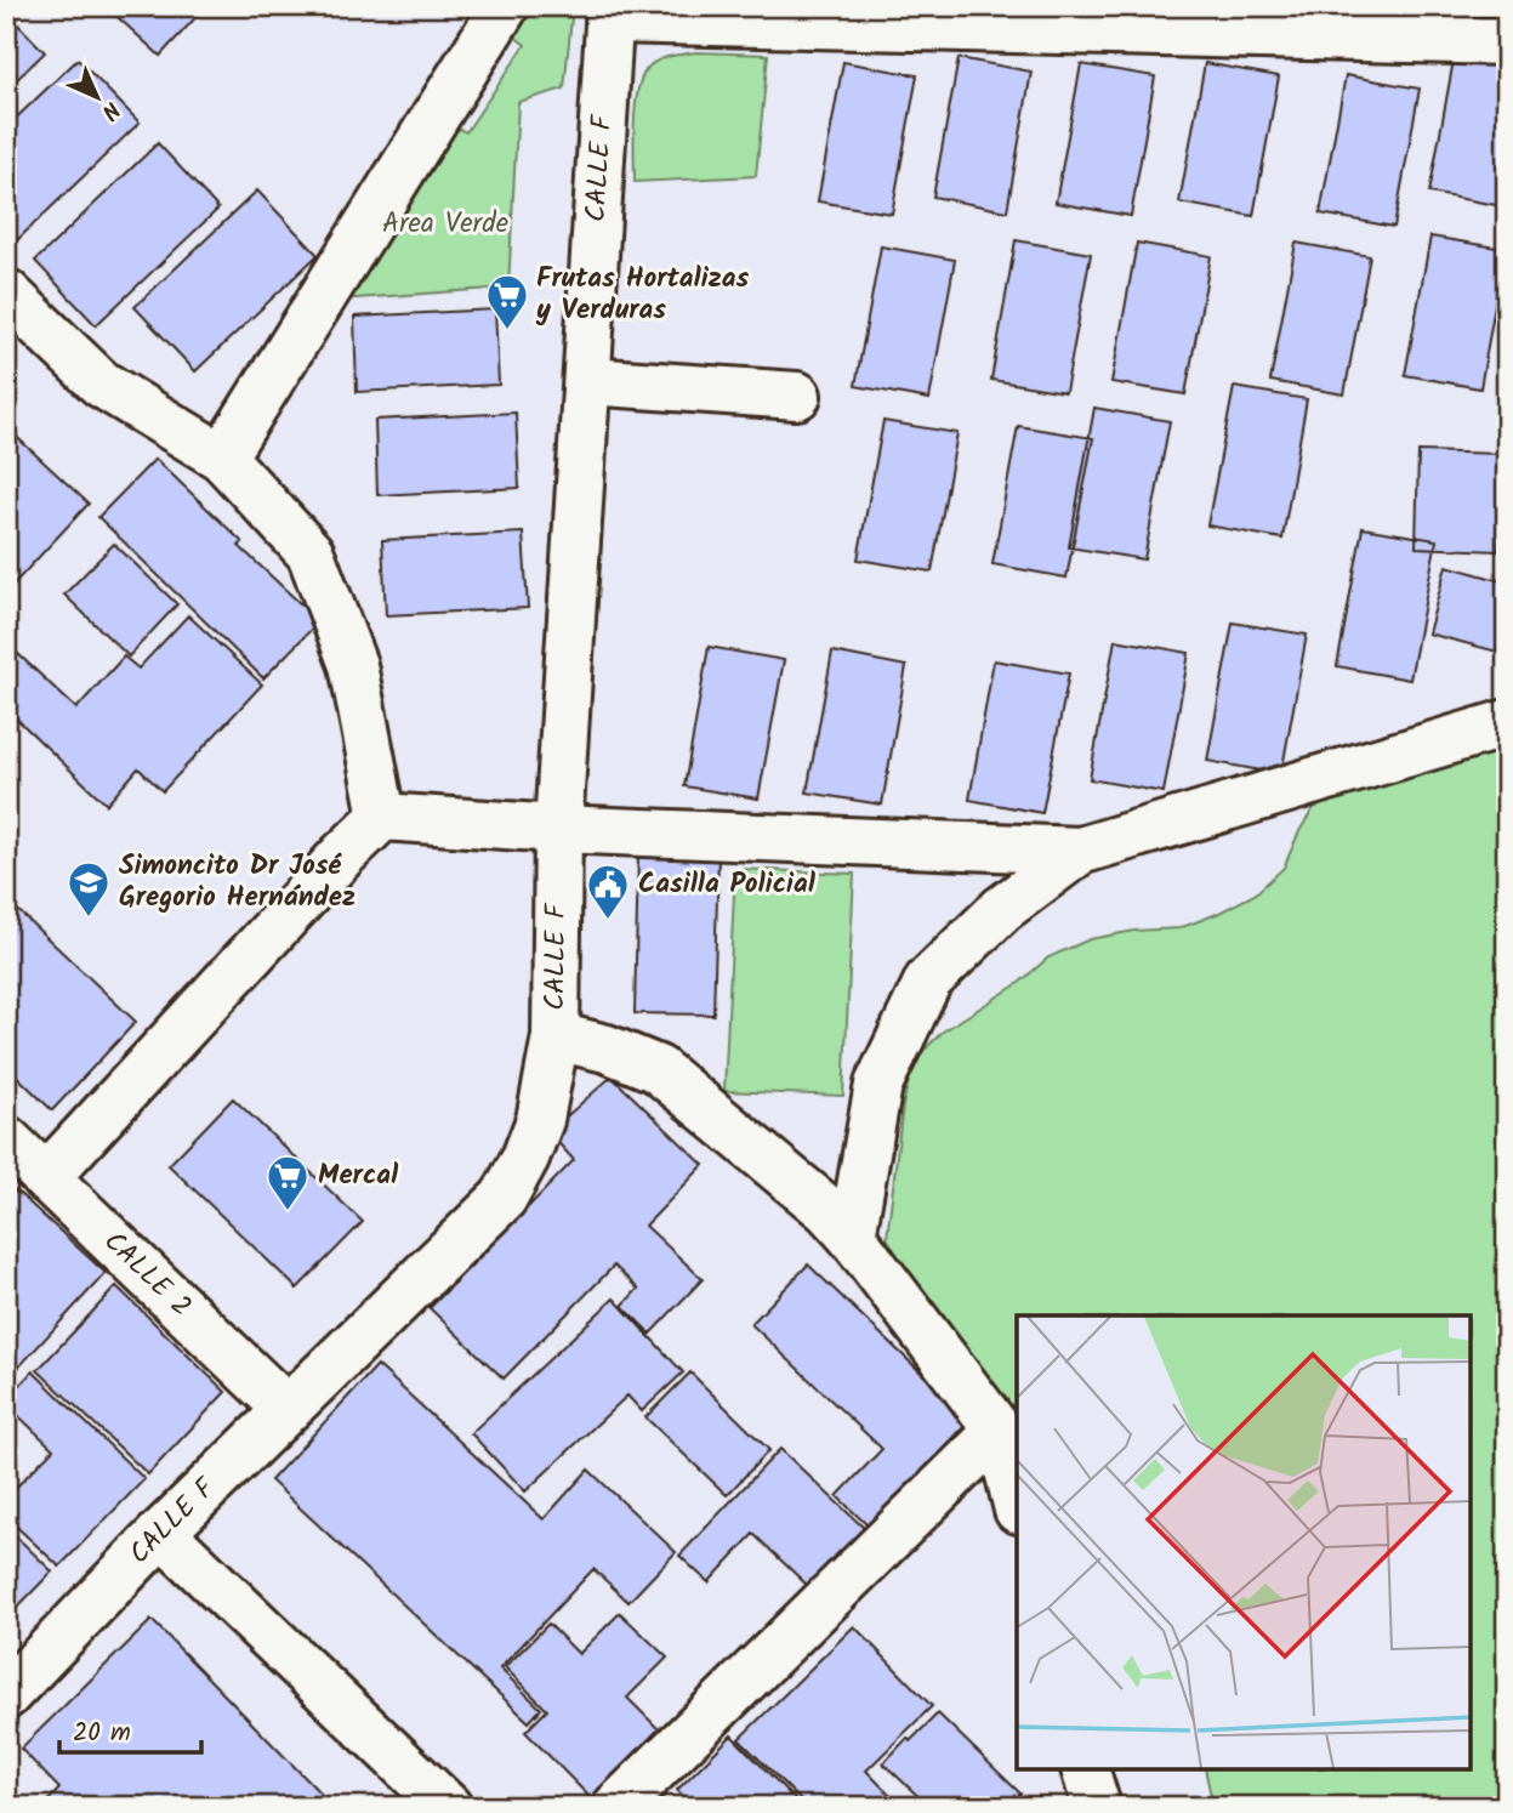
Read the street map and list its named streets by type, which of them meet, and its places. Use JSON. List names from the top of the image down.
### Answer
{
  "streets": {
    "street": ["CALLE F", "CALLE 2"]
  },
  "crossings": [
    ["CALLE F", "CALLE 2"]
  ],
  "parks": ["Area Verde"],
  "places": {
    "supermarket": ["Frutas Hortalizas y Verduras", "Mercal"],
    "school or university": ["Simoncito Dr José Gregorio Hernández"],
    "public building": ["Casilla Policial"]
  },
  "scale_bar": "20 m",
  "north": "bottom right"
}
